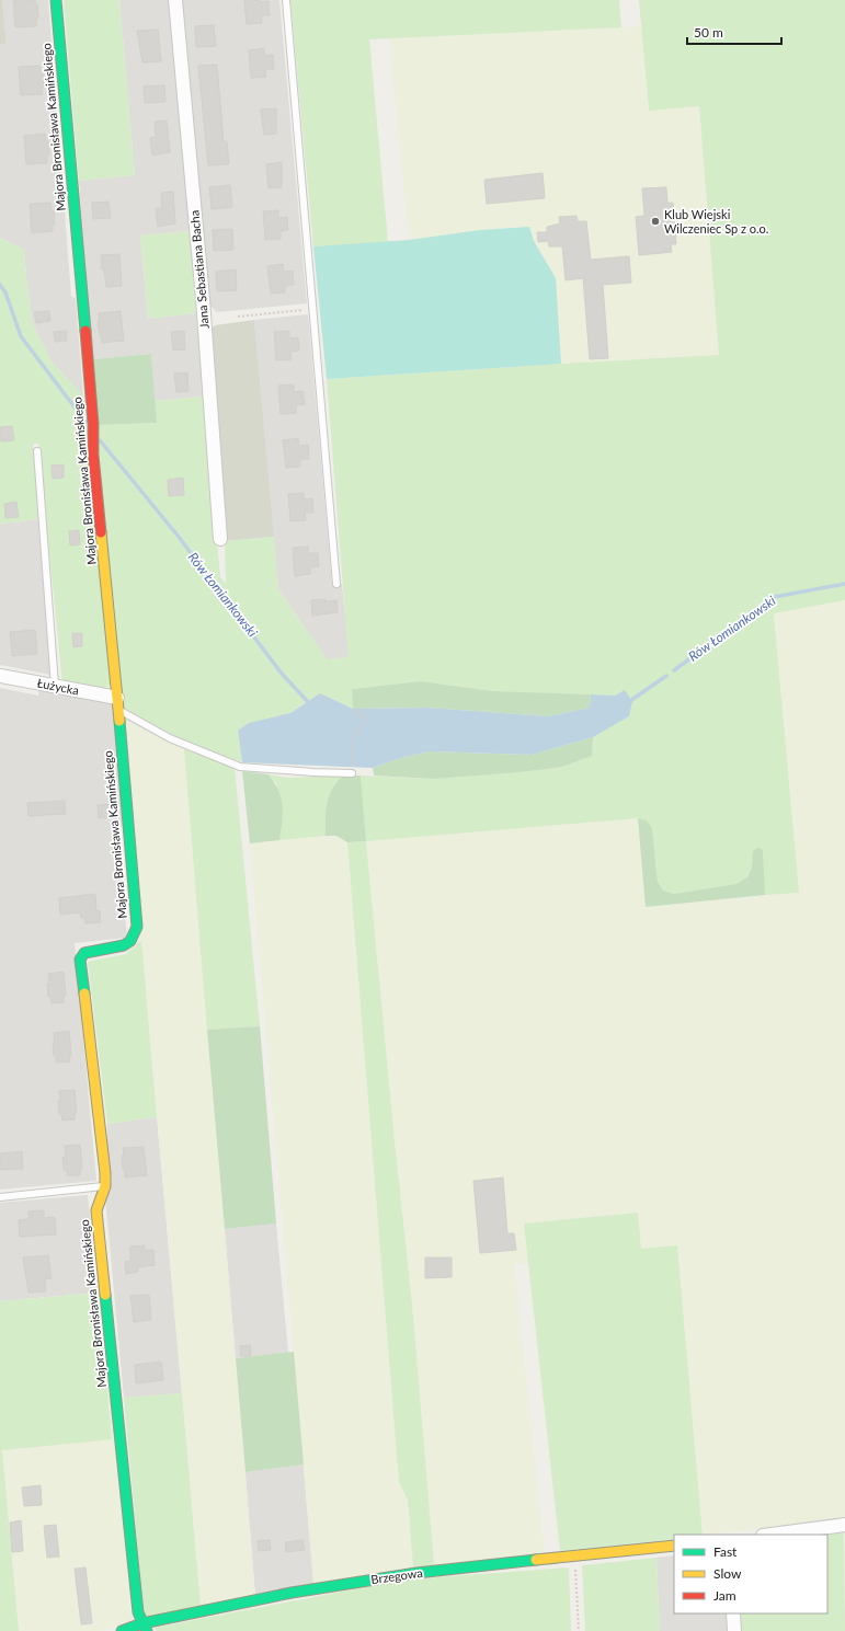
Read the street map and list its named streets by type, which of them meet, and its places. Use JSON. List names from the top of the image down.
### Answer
{
  "streets": {
    "street": [
      "Majora Bronisława Kamińskiego",
      "Jana Sebastiana Bacha",
      "Łużycka",
      "Brzegowa"
    ]
  },
  "crossings": [
    ["Majora Bronisława Kamińskiego", "Łużycka"],
    ["Majora Bronisława Kamińskiego", "Brzegowa"]
  ],
  "water": ["Rów Łomiankowski"],
  "places": ["Klub Wiejski Wilczeniec Sp z o.o."],
  "legend": ["Fast", "Slow", "Jam"],
  "scale_bar": "50 m"
}
